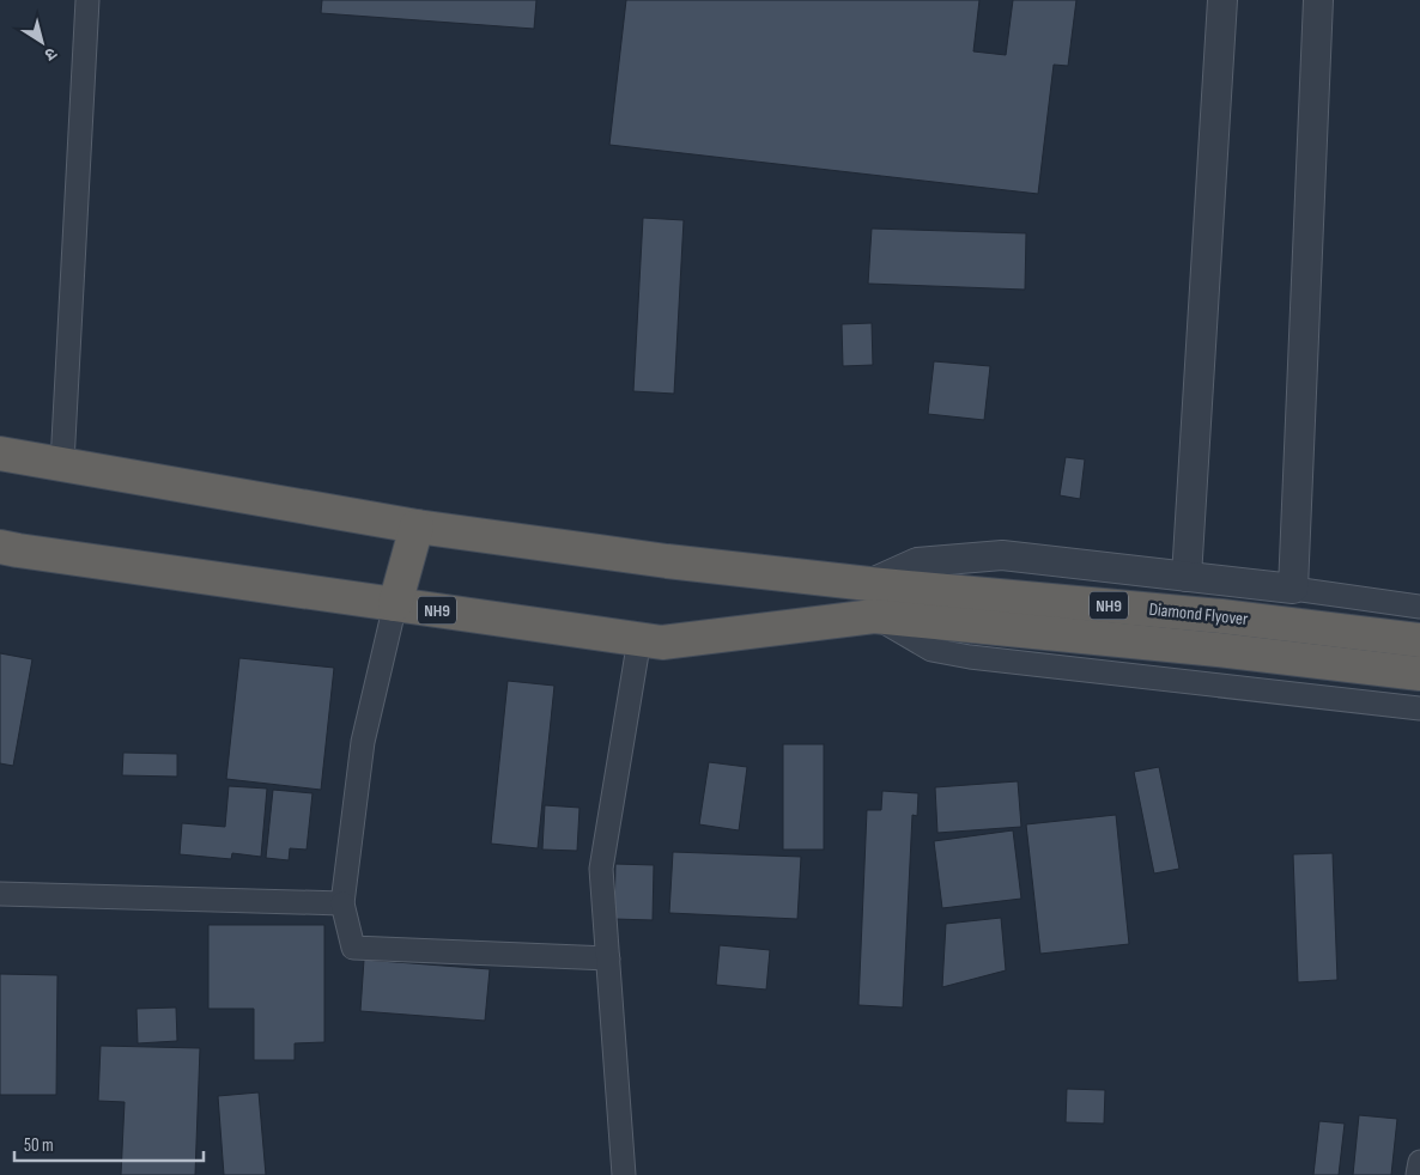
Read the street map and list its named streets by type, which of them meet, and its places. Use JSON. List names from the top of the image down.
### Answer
{
  "streets": {
    "highway": ["NH9", "Diamond Flyover"]
  },
  "crossings": [
    ["NH9", "Diamond Flyover"]
  ],
  "scale_bar": "50 m",
  "north": "bottom right"
}
